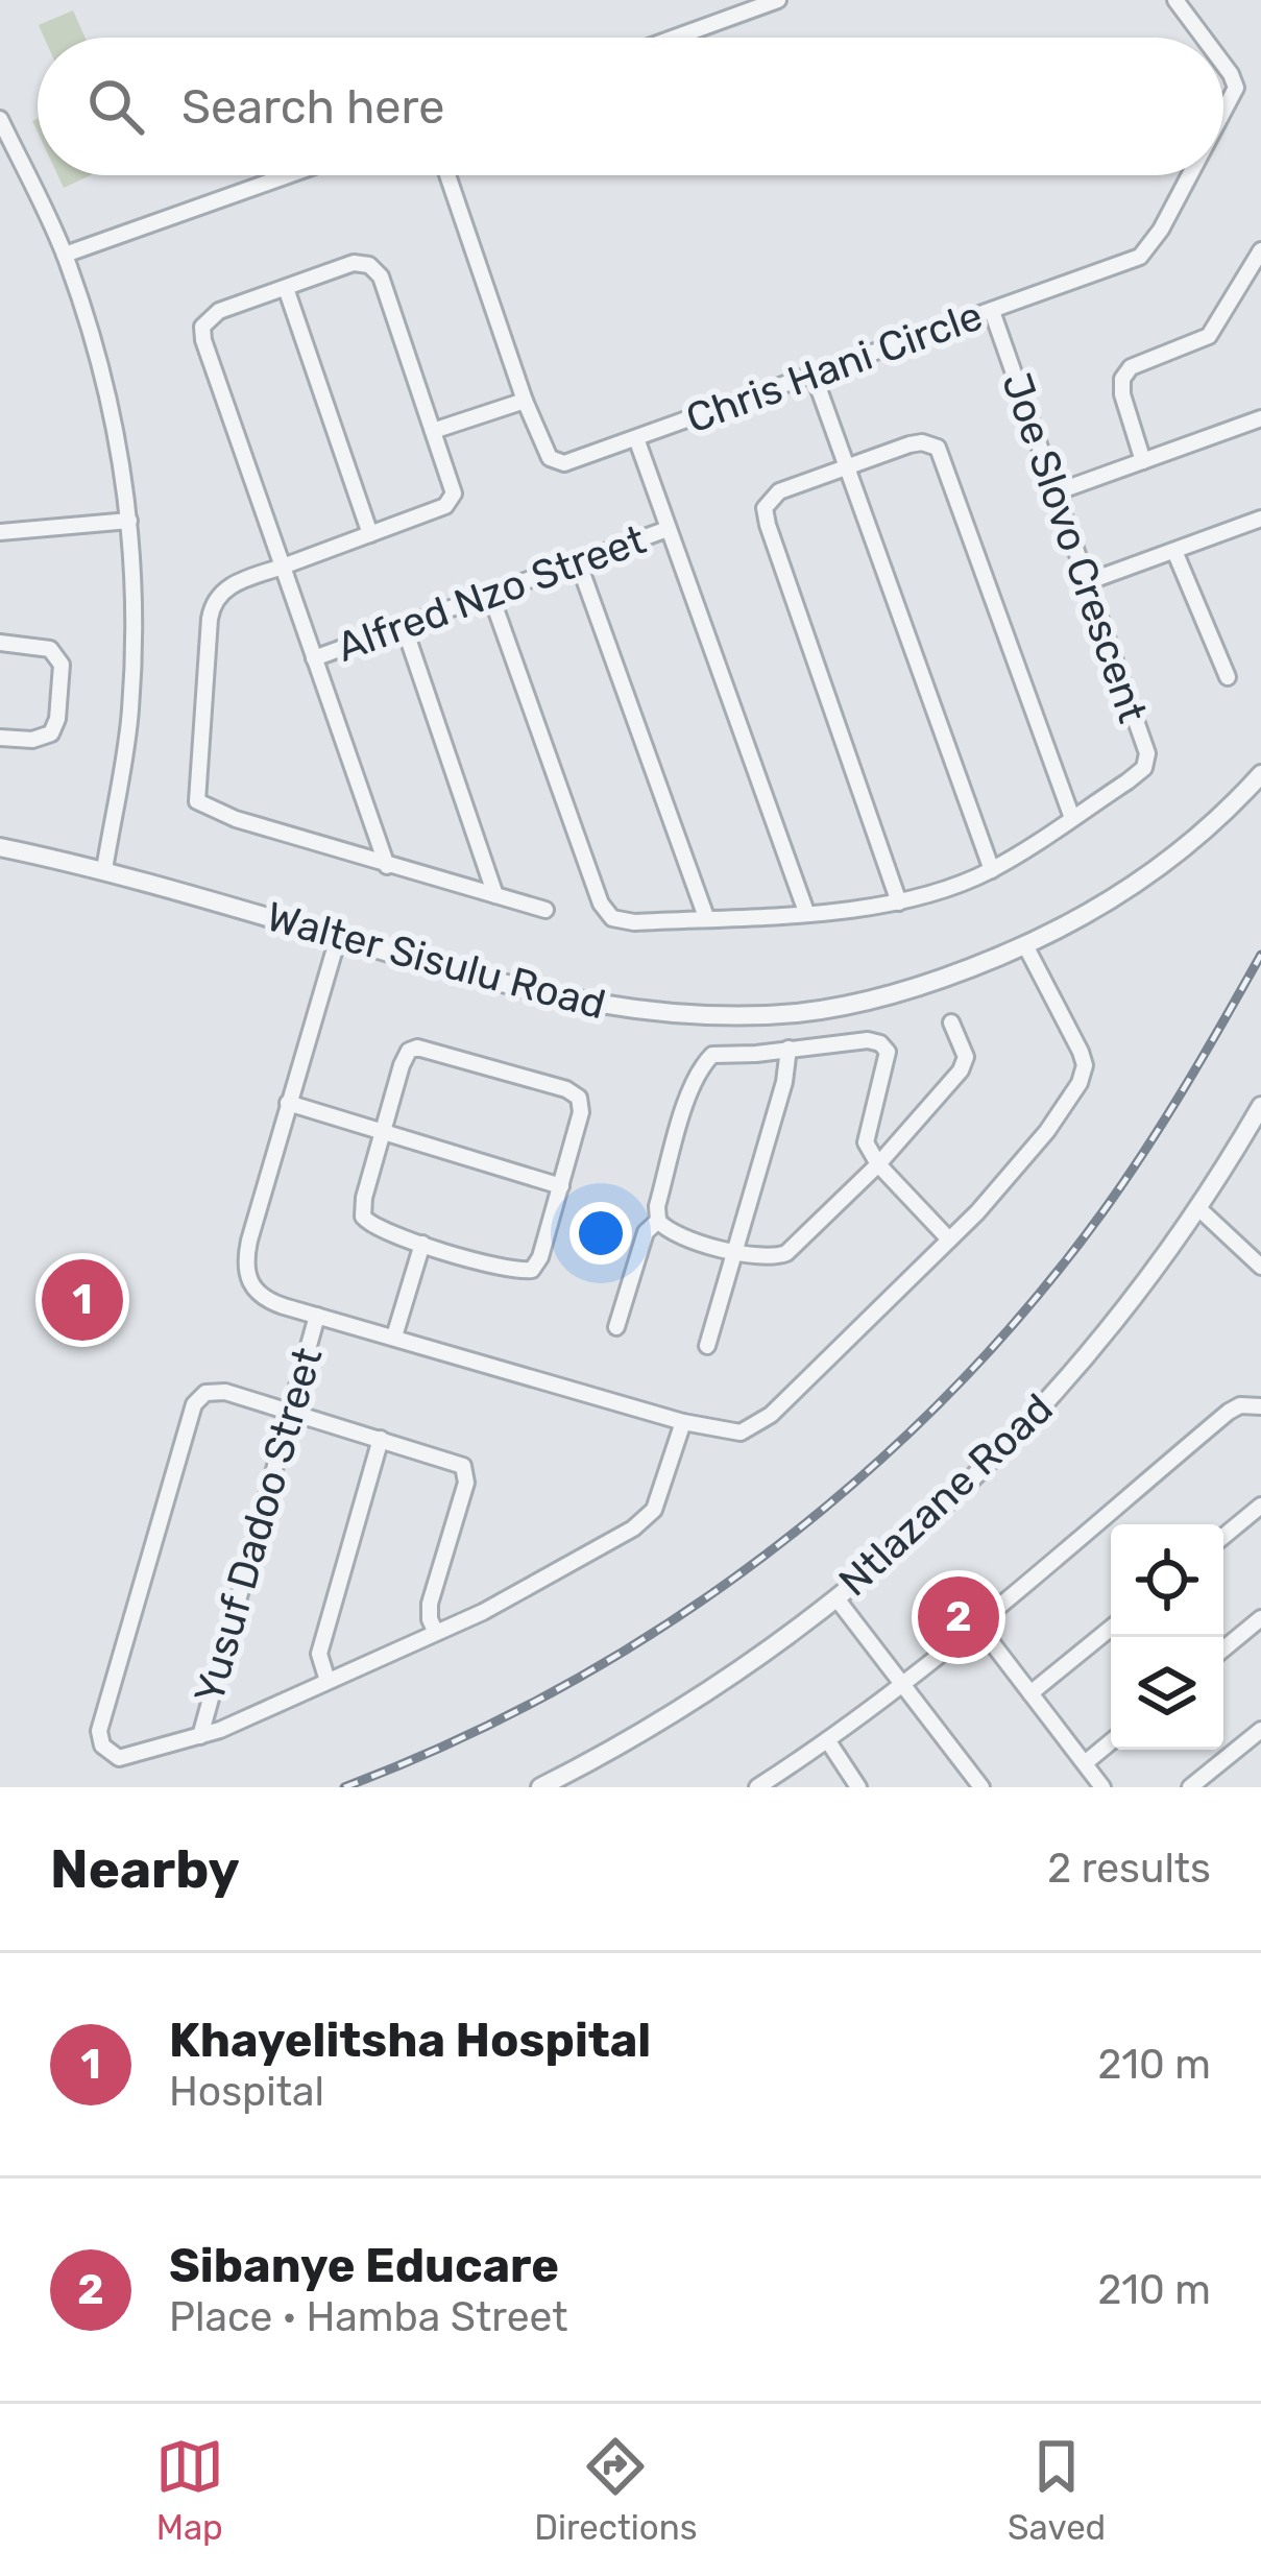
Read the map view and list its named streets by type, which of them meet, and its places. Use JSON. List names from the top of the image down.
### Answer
{
  "streets": {
    "street": [
      "Chris Hani Circle",
      "Joe Slovo Crescent",
      "Alfred Nzo Street",
      "Walter Sisulu Road",
      "Ntlazane Road",
      "Yusuf Dadoo Street"
    ]
  },
  "crossings": [
    ["Chris Hani Circle", "Joe Slovo Crescent"],
    ["Joe Slovo Crescent", "Alfred Nzo Street"]
  ],
  "page": {
    "search": "Search here",
    "pins": ["1", "2"],
    "heading": ["Nearby", "2 results"],
    "list": [
      {
        "mark": "1",
        "name": "Khayelitsha Hospital",
        "note": "Hospital",
        "value": "210 m"
      },
      {
        "mark": "2",
        "name": "Sibanye Educare",
        "note": "Place · Hamba Street",
        "value": "210 m"
      }
    ],
    "nav": ["Map", "Directions", "Saved"]
  }
}
